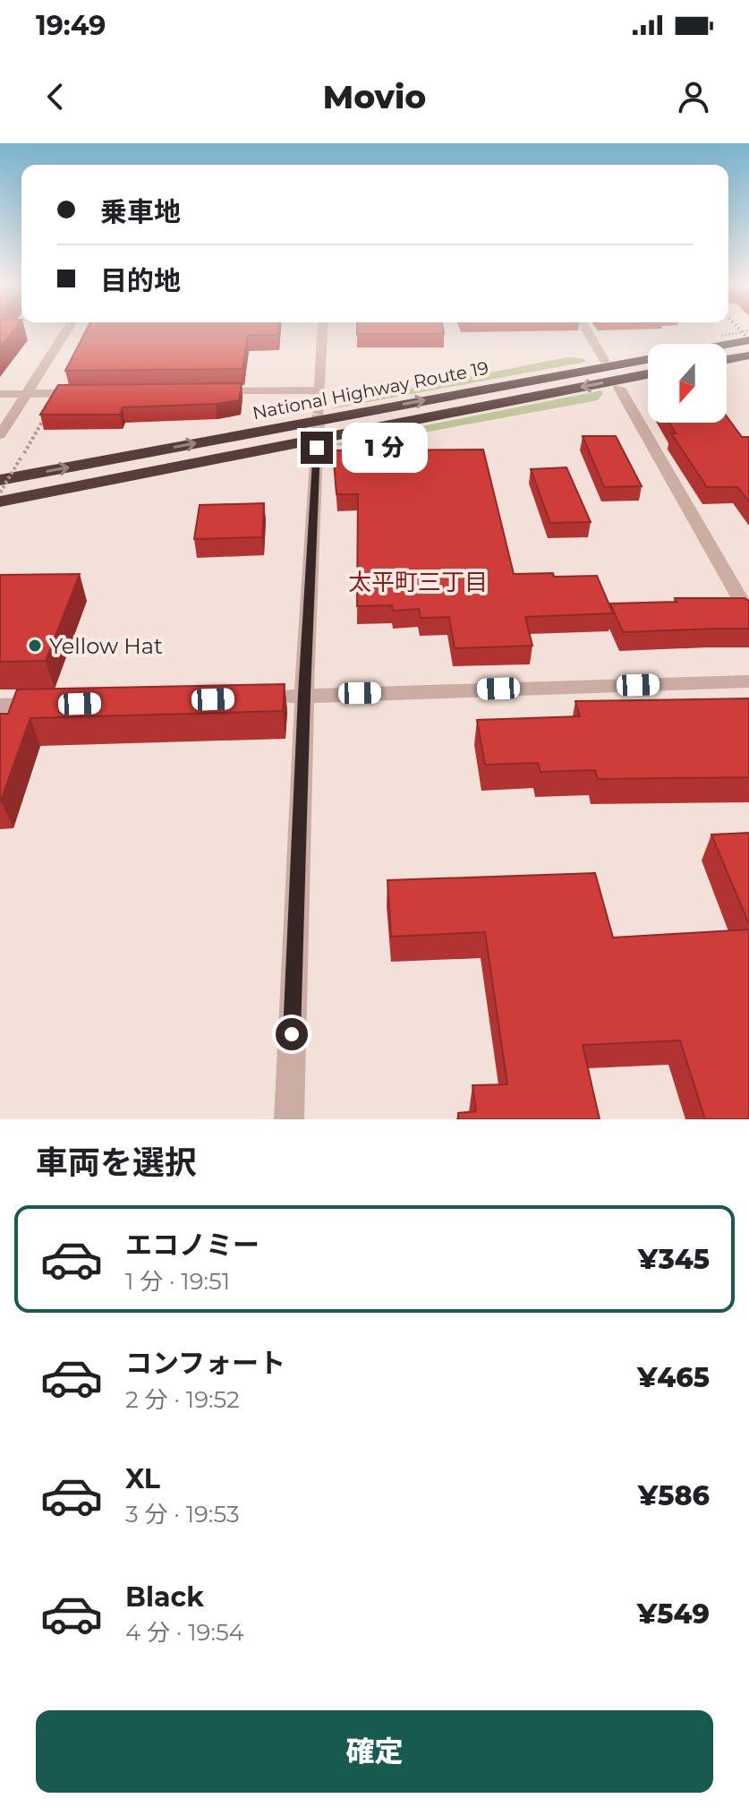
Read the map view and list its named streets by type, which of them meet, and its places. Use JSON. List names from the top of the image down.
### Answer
{
  "streets": {
    "highway": ["National Highway Route 19"]
  },
  "districts": ["太平町三丁目"],
  "places": ["Yellow Hat"],
  "north": "bottom",
  "page": {
    "status": "19:49",
    "header": "Movio",
    "banner": ["乗車地", "目的地"],
    "bubble": "1 分",
    "heading": "車両を選択",
    "list": [
      {
        "name": "エコノミー",
        "note": "1 分 · 19:51",
        "value": "¥345"
      },
      {
        "name": "コンフォート",
        "note": "2 分 · 19:52",
        "value": "¥465"
      },
      {
        "name": "XL",
        "note": "3 分 · 19:53",
        "value": "¥586"
      },
      {
        "name": "Black",
        "note": "4 分 · 19:54",
        "value": "¥549"
      }
    ],
    "buttons": "確定"
  }
}
